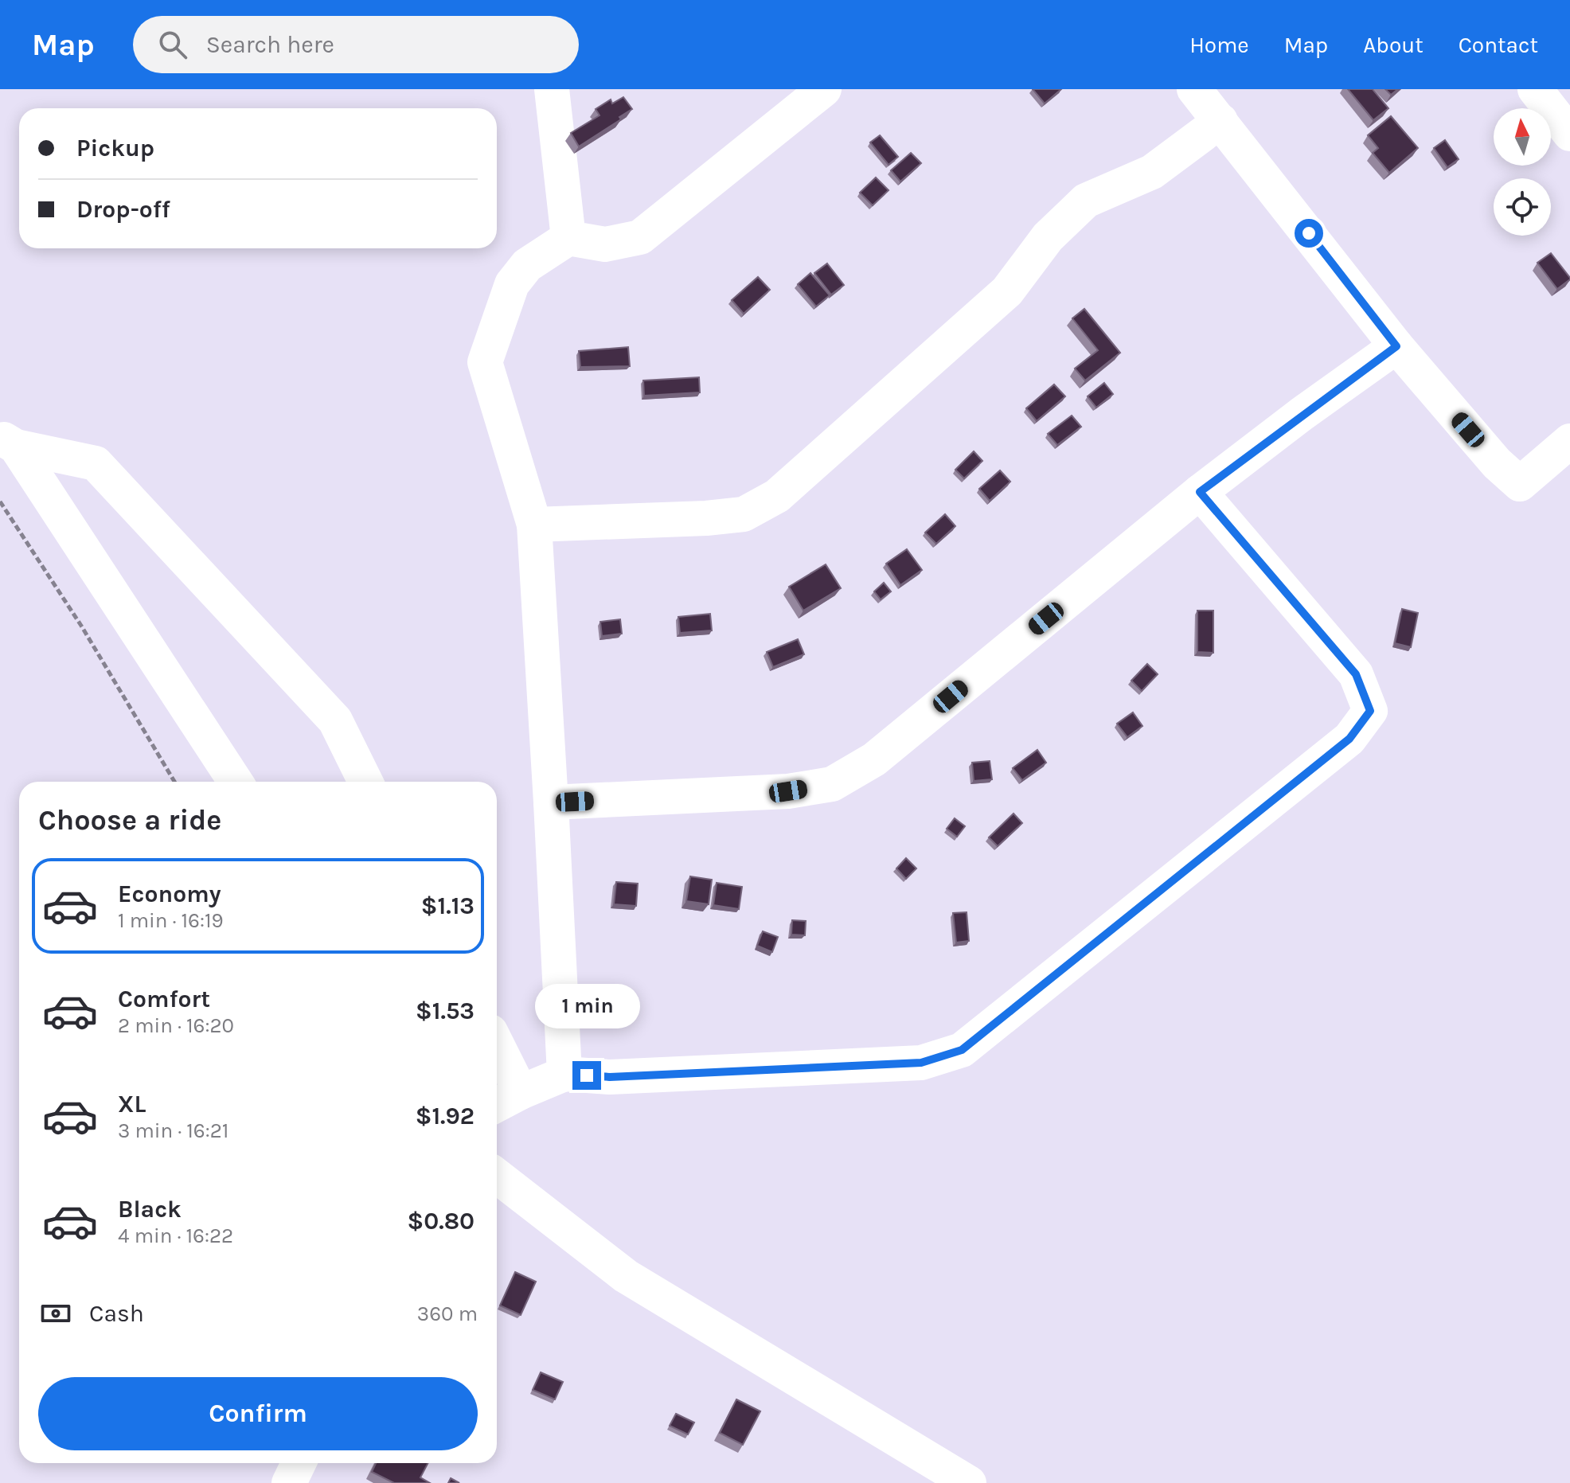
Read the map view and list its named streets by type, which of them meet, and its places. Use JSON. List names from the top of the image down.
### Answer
{
  "north": "top",
  "page": {
    "header": "Map",
    "search": "Search here",
    "nav": [
      "Home",
      "Map",
      "About",
      "Contact"
    ],
    "banner": ["Pickup", "Drop-off"],
    "heading": "Choose a ride",
    "list": [
      {
        "name": "Economy",
        "note": "1 min · 16:19",
        "value": "$1.13"
      },
      {
        "name": "Comfort",
        "note": "2 min · 16:20",
        "value": "$1.53"
      },
      {
        "name": "XL",
        "note": "3 min · 16:21",
        "value": "$1.92"
      },
      {
        "name": "Black",
        "note": "4 min · 16:22",
        "value": "$0.80"
      }
    ],
    "bubble": "1 min",
    "pay": ["Cash", "360 m"],
    "buttons": "Confirm"
  }
}
